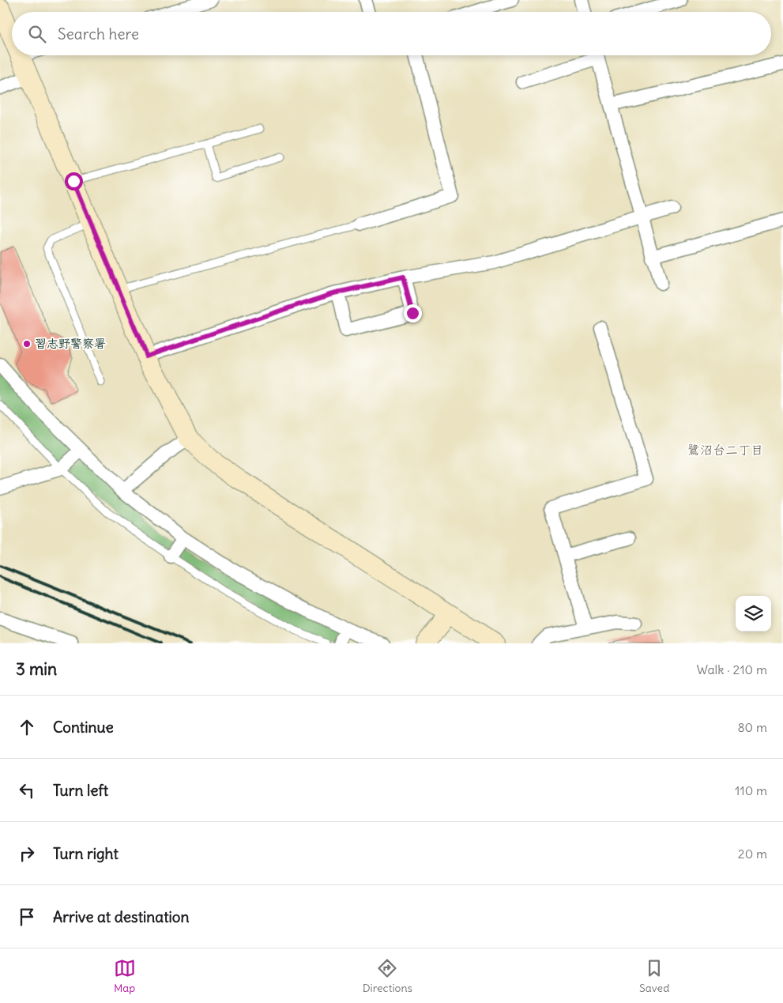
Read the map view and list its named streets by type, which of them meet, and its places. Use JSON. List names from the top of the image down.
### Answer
{
  "districts": ["鷺沼台二丁目"],
  "places": ["習志野警察署"],
  "page": {
    "search": "Search here",
    "heading": ["3 min", "Walk · 210 m"],
    "list": [
      ["Continue", "80 m"],
      ["Turn left", "110 m"],
      ["Turn right", "20 m"],
      "Arrive at destination"
    ],
    "nav": ["Map", "Directions", "Saved"]
  }
}
